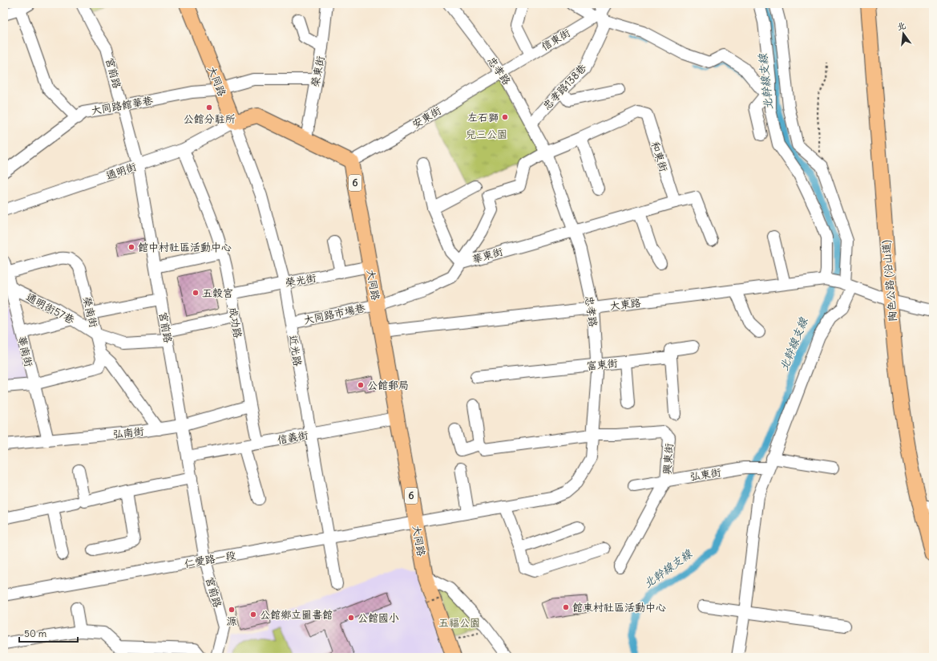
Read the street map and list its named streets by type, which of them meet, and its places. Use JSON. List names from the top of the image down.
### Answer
{
  "streets": {
    "main road": ["大同路", "6", "陶色公路 (沿山道)"],
    "street": [
      "信東街",
      "忠孝路",
      "榮東街",
      "宮前路",
      "忠孝路138巷",
      "大同路館華巷",
      "安東街",
      "和東街",
      "通明街",
      "華東街",
      "榮光街",
      "大東路",
      "通明街57巷",
      "榮南街",
      "大同路市場巷",
      "成功路",
      "近光路",
      "華南街",
      "富東街",
      "弘南街",
      "信義街",
      "興東街",
      "弘東街",
      "仁愛路一段"
    ]
  },
  "crossings": [
    ["信東街", "忠孝路"],
    ["信東街", "忠孝路138巷"],
    ["信東街", "安東街"],
    ["忠孝路", "大同路"],
    ["忠孝路", "忠孝路138巷"],
    ["忠孝路", "安東街"],
    ["忠孝路", "和東街"],
    ["忠孝路", "華東街"],
    ["忠孝路", "大東路"],
    ["忠孝路", "富東街"],
    ["忠孝路", "興東街"],
    ["忠孝路", "仁愛路一段"],
    ["榮東街", "大同路館華巷"],
    ["榮東街", "6"],
    ["宮前路", "大同路館華巷"],
    ["宮前路", "通明街"],
    ["宮前路", "通明街57巷"],
    ["宮前路", "弘南街"],
    ["宮前路", "信義街"],
    ["宮前路", "仁愛路一段"],
    ["大同路", "大同路館華巷"],
    ["大同路", "安東街"],
    ["大同路", "通明街"],
    ["大同路", "6"],
    ["大同路", "榮光街"],
    ["大同路", "大東路"],
    ["大同路", "大同路市場巷"],
    ["大同路", "近光路"],
    ["大同路", "信義街"],
    ["大同路", "仁愛路一段"],
    ["安東街", "6"],
    ["和東街", "華東街"],
    ["和東街", "大同路市場巷"],
    ["通明街", "6"],
    ["通明街", "成功路"],
    ["通明街", "近光路"],
    ["6", "近光路"],
    ["華東街", "大同路市場巷"],
    ["榮光街", "成功路"],
    ["榮光街", "近光路"],
    ["通明街57巷", "榮南街"],
    ["通明街57巷", "成功路"],
    ["通明街57巷", "華南街"],
    ["榮南街", "華南街"],
    ["大同路市場巷", "近光路"],
    ["成功路", "弘南街"],
    ["成功路", "信義街"],
    ["近光路", "信義街"],
    ["近光路", "仁愛路一段"],
    ["華南街", "弘南街"],
    ["興東街", "弘東街"]
  ],
  "water": ["北幹線支線"],
  "parks": ["兒三公園", "五福公園"],
  "places": [
    "公館分駐所",
    "左石獅",
    "館中村社區活動中心",
    "五穀宮",
    "公館郵局",
    "館東村社區活動中心",
    "源",
    "公館鄉立圖書館",
    "公館國小"
  ],
  "scale_bar": "50 m",
  "north": "top"
}
